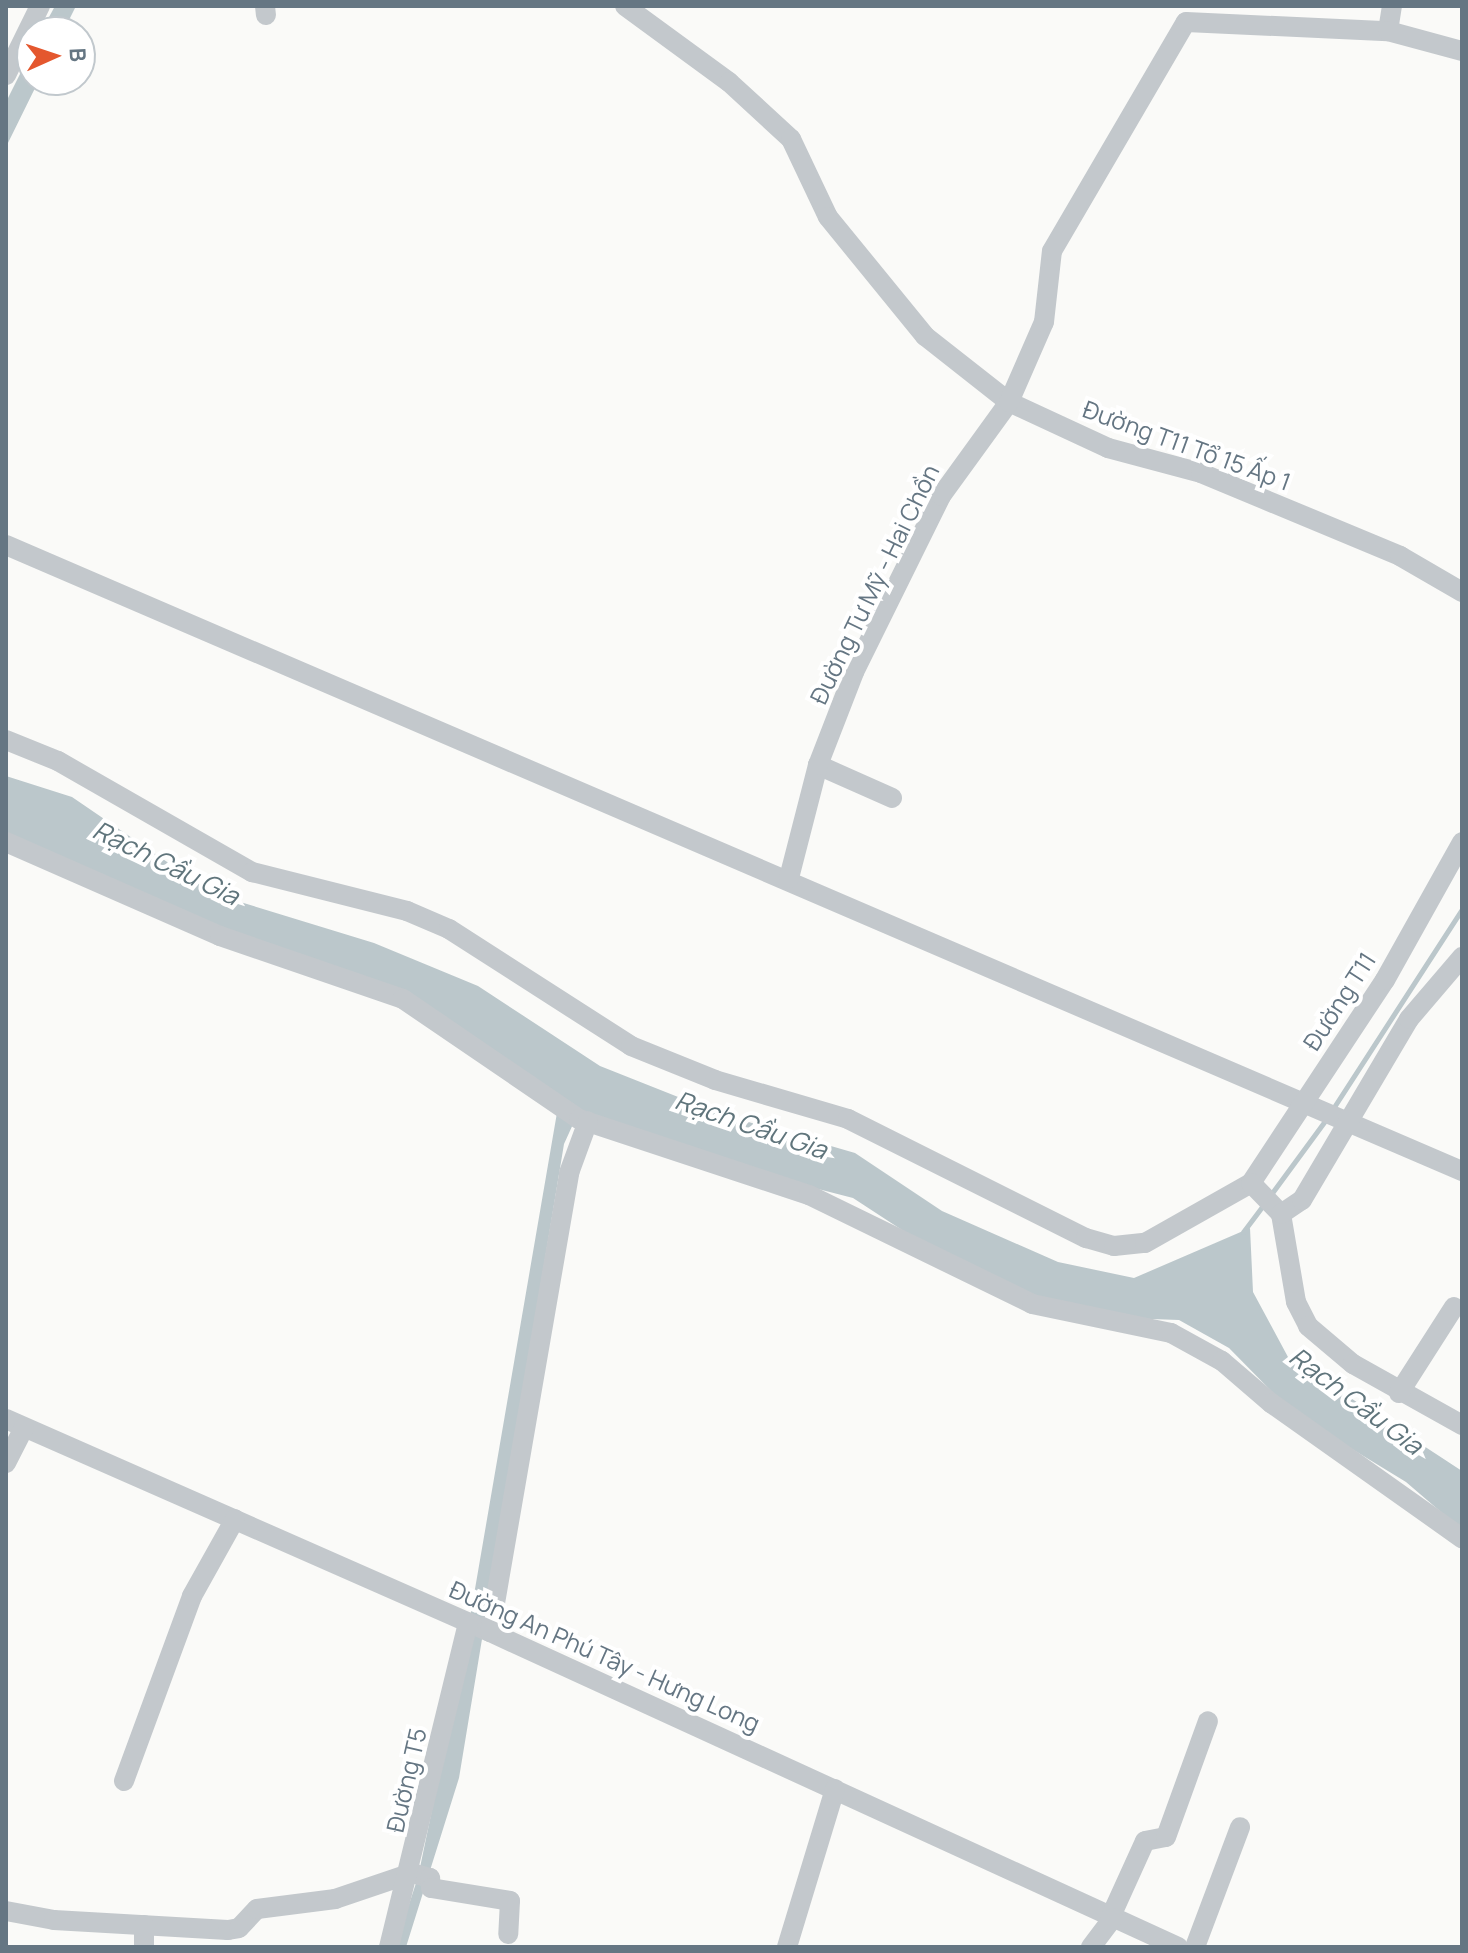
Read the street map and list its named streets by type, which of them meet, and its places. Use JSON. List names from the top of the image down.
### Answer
{
  "streets": {
    "street": [
      "Đường T11 Tổ 15 Ấp 1",
      "Đường Tư Mỹ - Hai Chồn",
      "Đường T11",
      "Đường An Phú Tây - Hưng Long",
      "Đường T5"
    ]
  },
  "crossings": [
    ["Đường T11 Tổ 15 Ấp 1", "Đường Tư Mỹ - Hai Chồn"],
    ["Đường An Phú Tây - Hưng Long", "Đường T5"]
  ],
  "water": ["Rạch Cầu Gia"],
  "north": "right"
}
